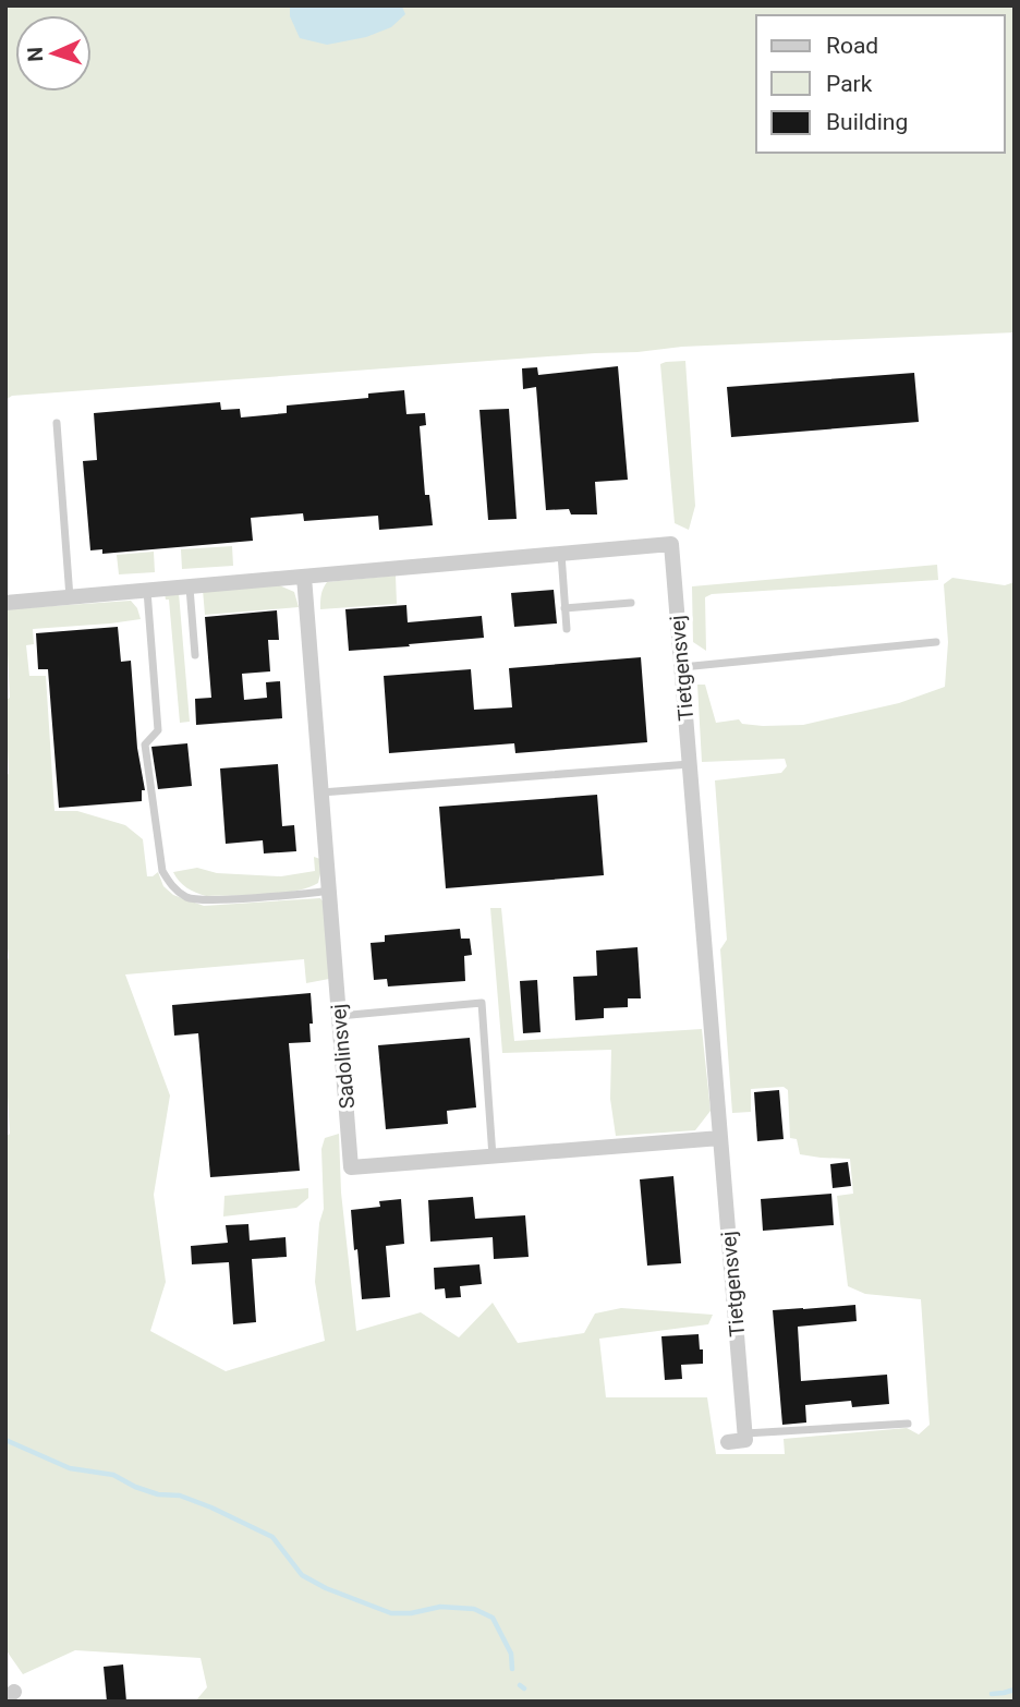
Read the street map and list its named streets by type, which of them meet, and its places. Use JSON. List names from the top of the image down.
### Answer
{
  "streets": {
    "street": ["Tietgensvej", "Sadolinsvej"]
  },
  "crossings": [
    ["Tietgensvej", "Sadolinsvej"]
  ],
  "legend": ["Road", "Park", "Building"],
  "north": "left"
}
